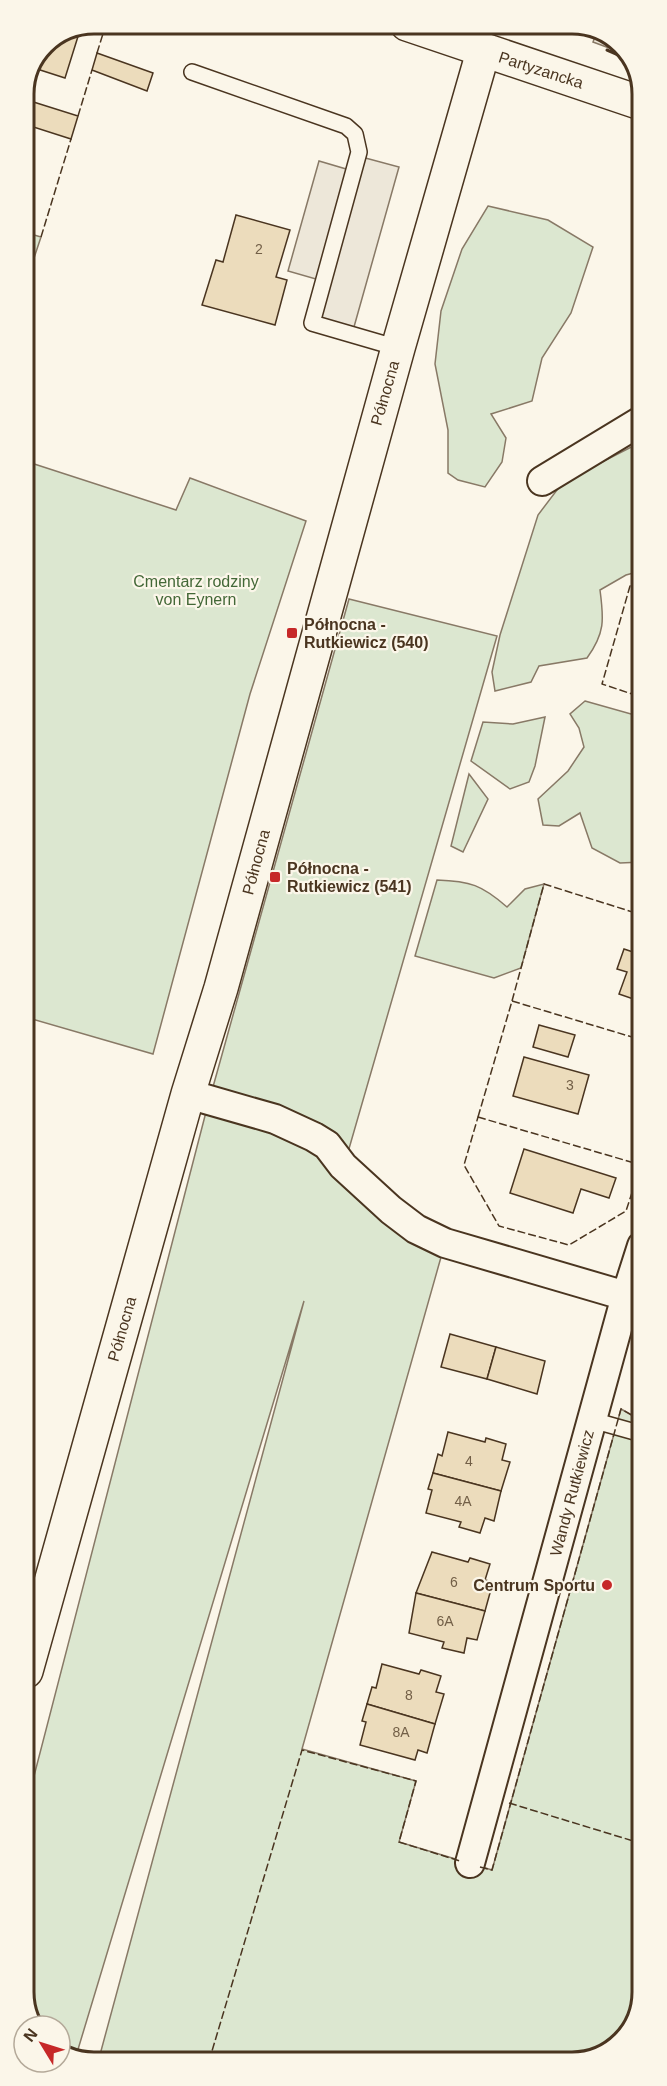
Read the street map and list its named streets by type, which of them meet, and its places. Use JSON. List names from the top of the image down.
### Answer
{
  "streets": {
    "street": ["Partyzancka", "Północna", "Wandy Rutkiewicz"]
  },
  "crossings": [
    ["Partyzancka", "Północna"]
  ],
  "parks": ["Cmentarz rodziny von Eynern"],
  "places": {
    "transit": ["Północna - Rutkiewicz (540)", "Północna - Rutkiewicz (541)"],
    "other": ["Centrum Sportu"]
  },
  "house_numbers": [
    "2",
    "3",
    "4",
    "4A",
    "6",
    "6A",
    "8",
    "8A"
  ],
  "north": "top left"
}
